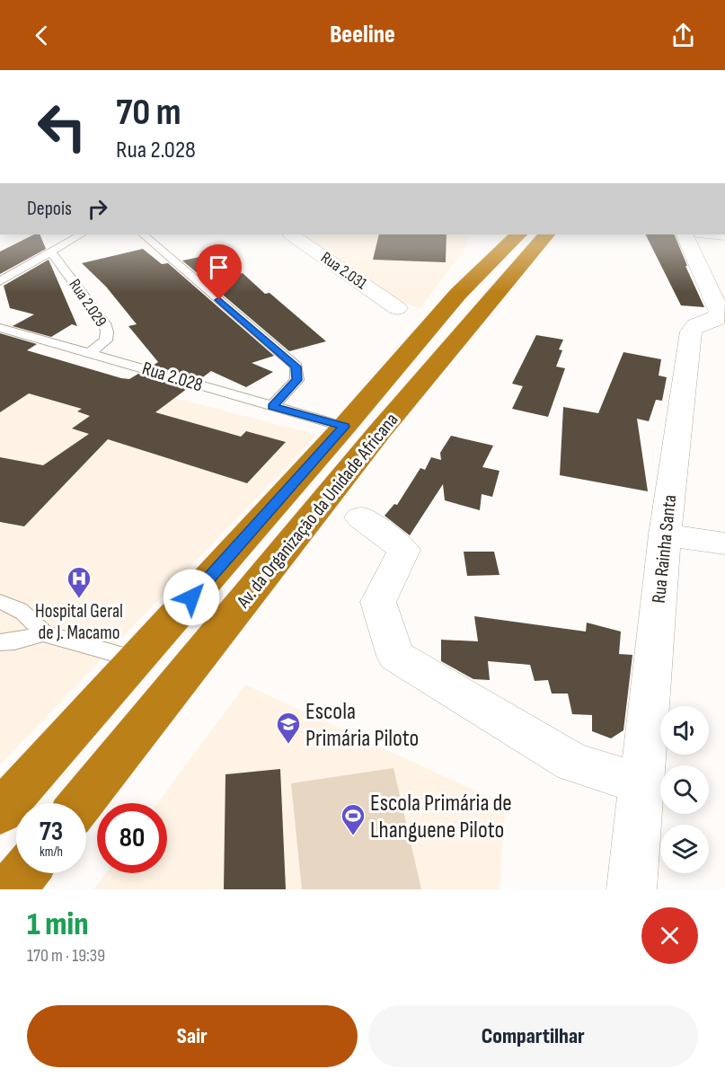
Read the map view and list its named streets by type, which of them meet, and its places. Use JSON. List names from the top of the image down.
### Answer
{
  "streets": {
    "highway": ["Av. da Organização da Unidade Africana"],
    "street": ["Rua 2.031", "Rua Rainha Santa"],
    "lane": ["Rua 2.029", "Rua 2.028"]
  },
  "crossings": [
    ["Rua 2.029", "Rua 2.028"],
    ["Rua 2.028", "Av. da Organização da Unidade Africana"]
  ],
  "places": {
    "hospital": ["Hospital Geral de J. Macamo"],
    "school or university": ["Escola Primária Piloto"],
    "sports": ["Escola Primária de Lhanguene Piloto"]
  },
  "page": {
    "header": "Beeline",
    "turn": ["70 m", "Rua 2.028"],
    "then": "Depois",
    "speed": "73 km/h",
    "limit": "80",
    "heading": ["1 min", "170 m · 19:39"],
    "buttons": ["Sair", "Compartilhar"]
  }
}
